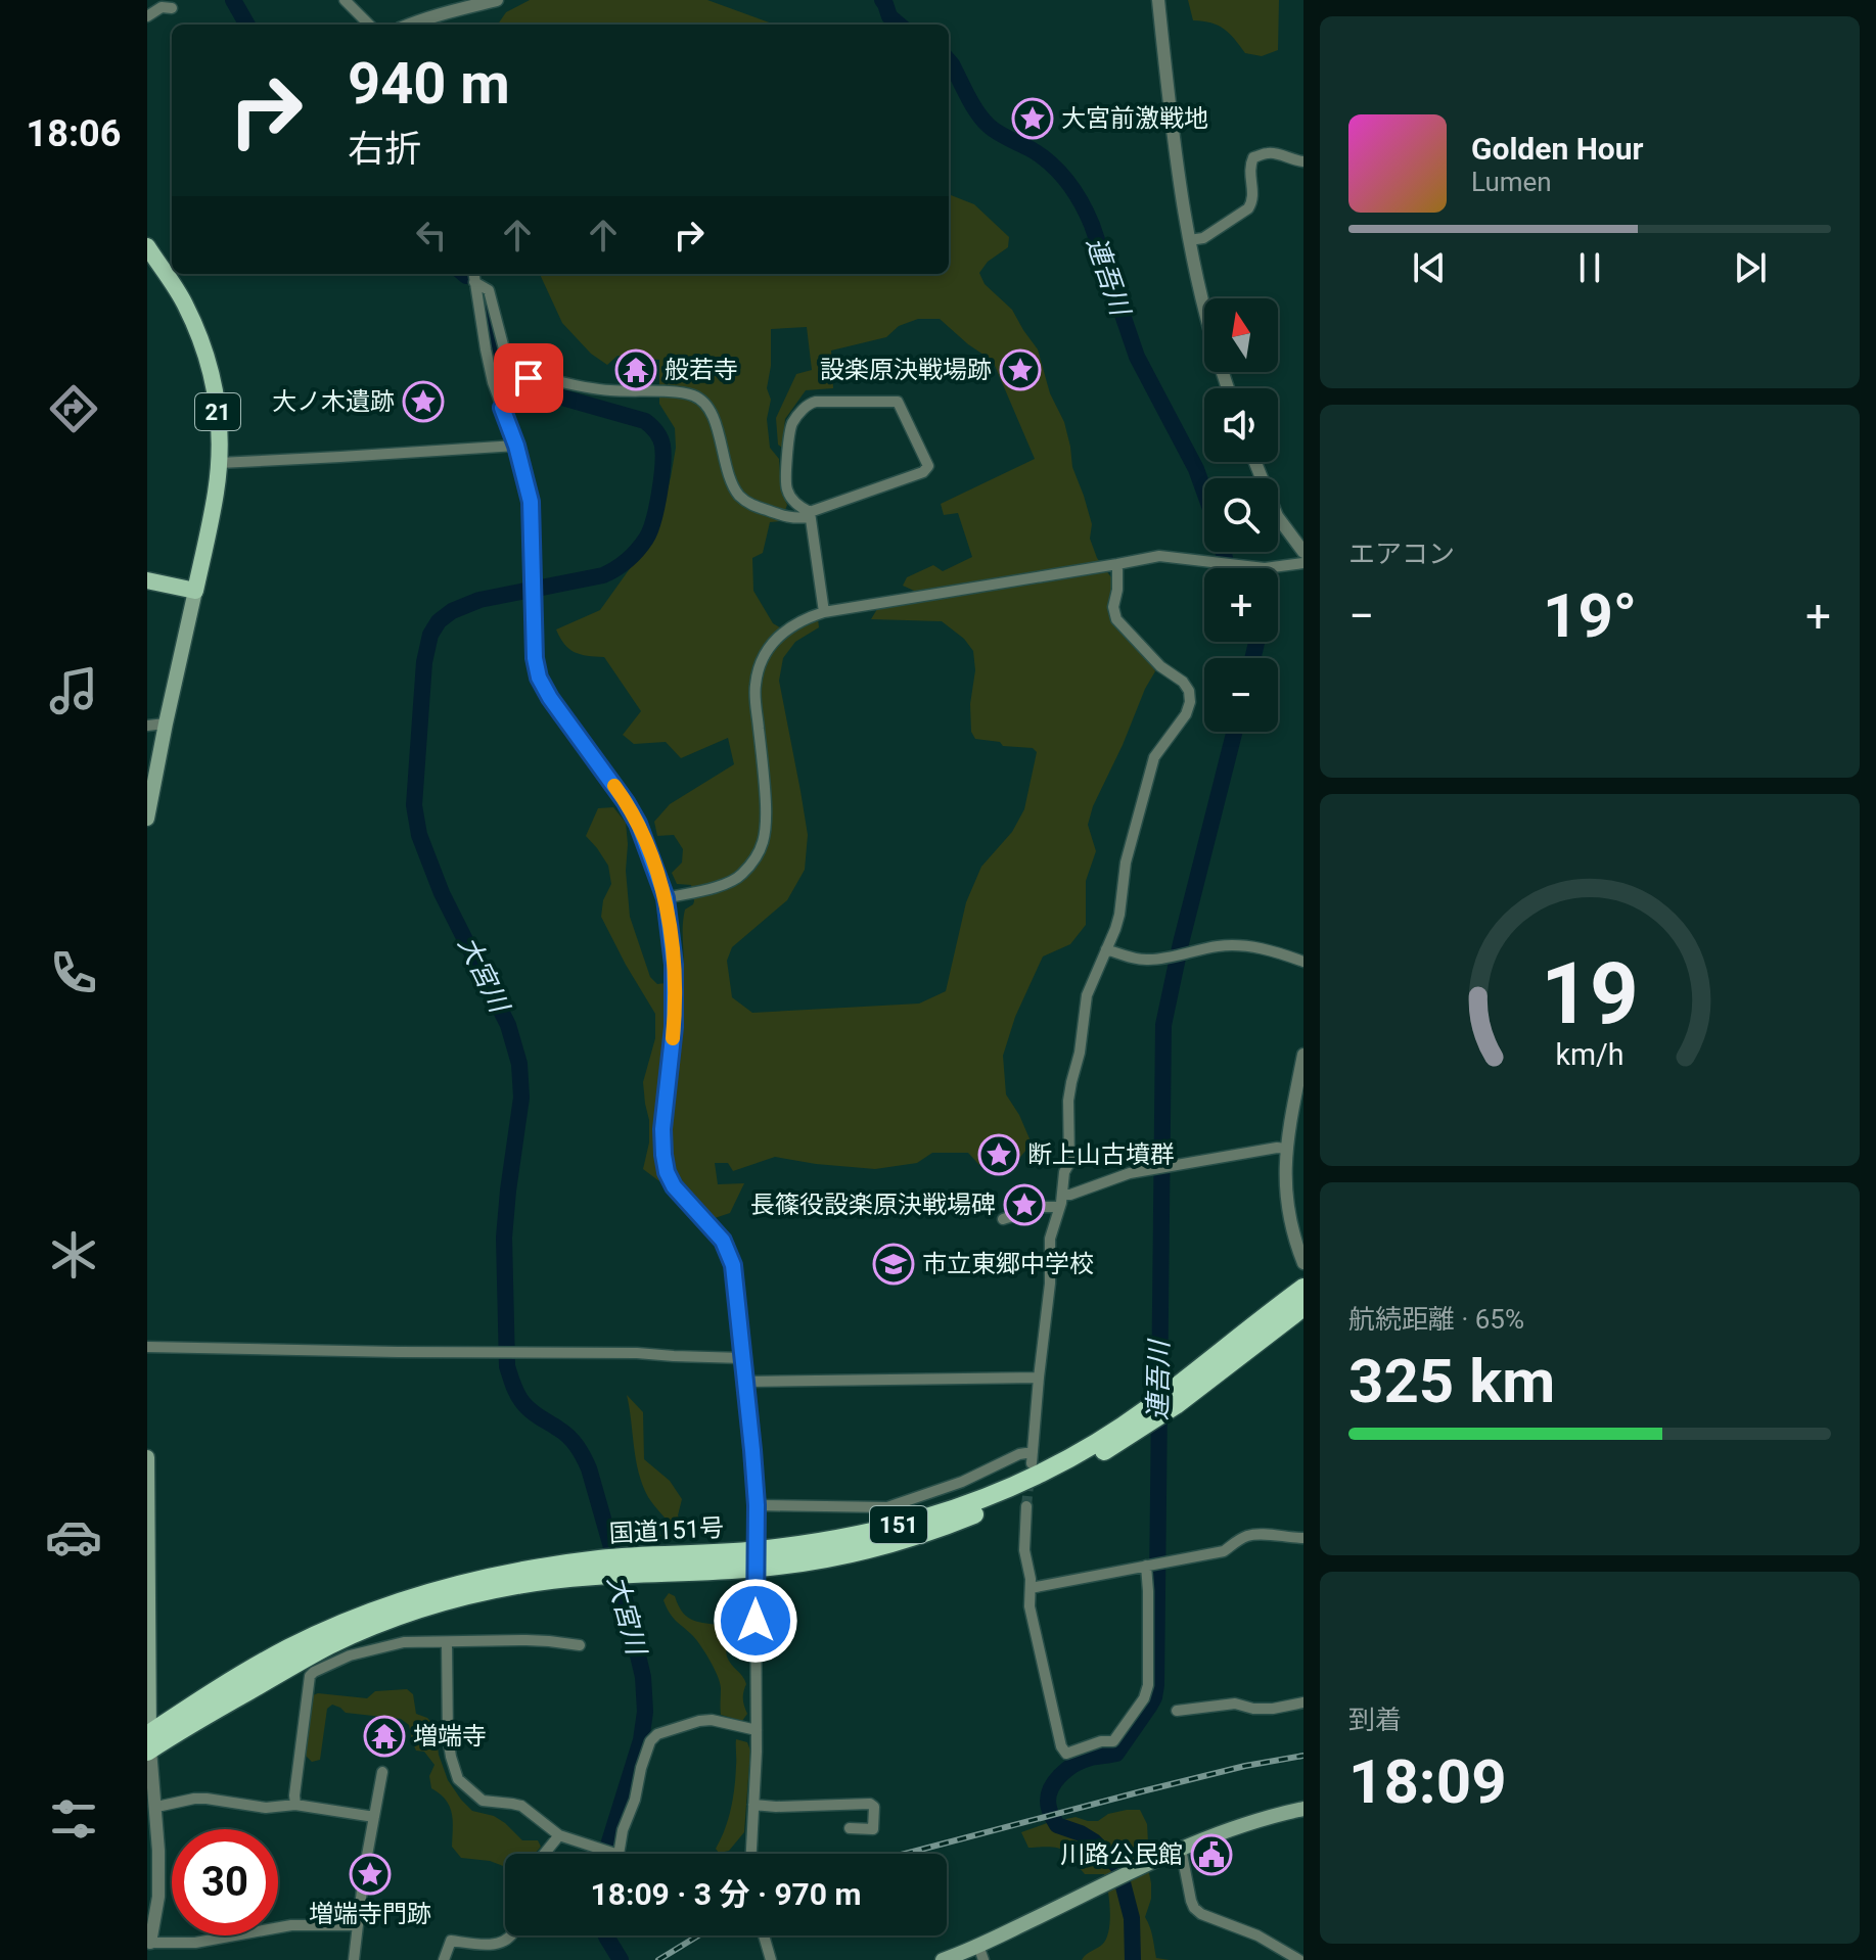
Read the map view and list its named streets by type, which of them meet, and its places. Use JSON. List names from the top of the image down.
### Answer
{
  "streets": {
    "highway": ["151", "国道151号"],
    "main road": ["21"]
  },
  "water": ["連吾川", "大宮川"],
  "places": {
    "place": [
      "大宮前激戦地",
      "設楽原決戦場跡",
      "大ノ木遺跡",
      "断上山古墳群",
      "長篠役設楽原決戦場碑",
      "増端寺門跡"
    ],
    "temple": ["般若寺", "増端寺"],
    "school or university": ["市立東郷中学校"],
    "public building": ["川路公民館"]
  },
  "north": "top",
  "page": {
    "tabs": "18:06",
    "turn": ["940 m", "右折"],
    "song": ["Golden Hour", "Lumen"],
    "map_buttons": ["+", "−"],
    "tile": [
      "エアコン",
      ["航続距離 · 65%", "325 km"],
      ["到着", "18:09"]
    ],
    "heat": ["−", "19°", "+"],
    "limit": "30",
    "trip": "18:09 · 3 分 · 970 m",
    "gauge": ["19", "km/h"]
  }
}
